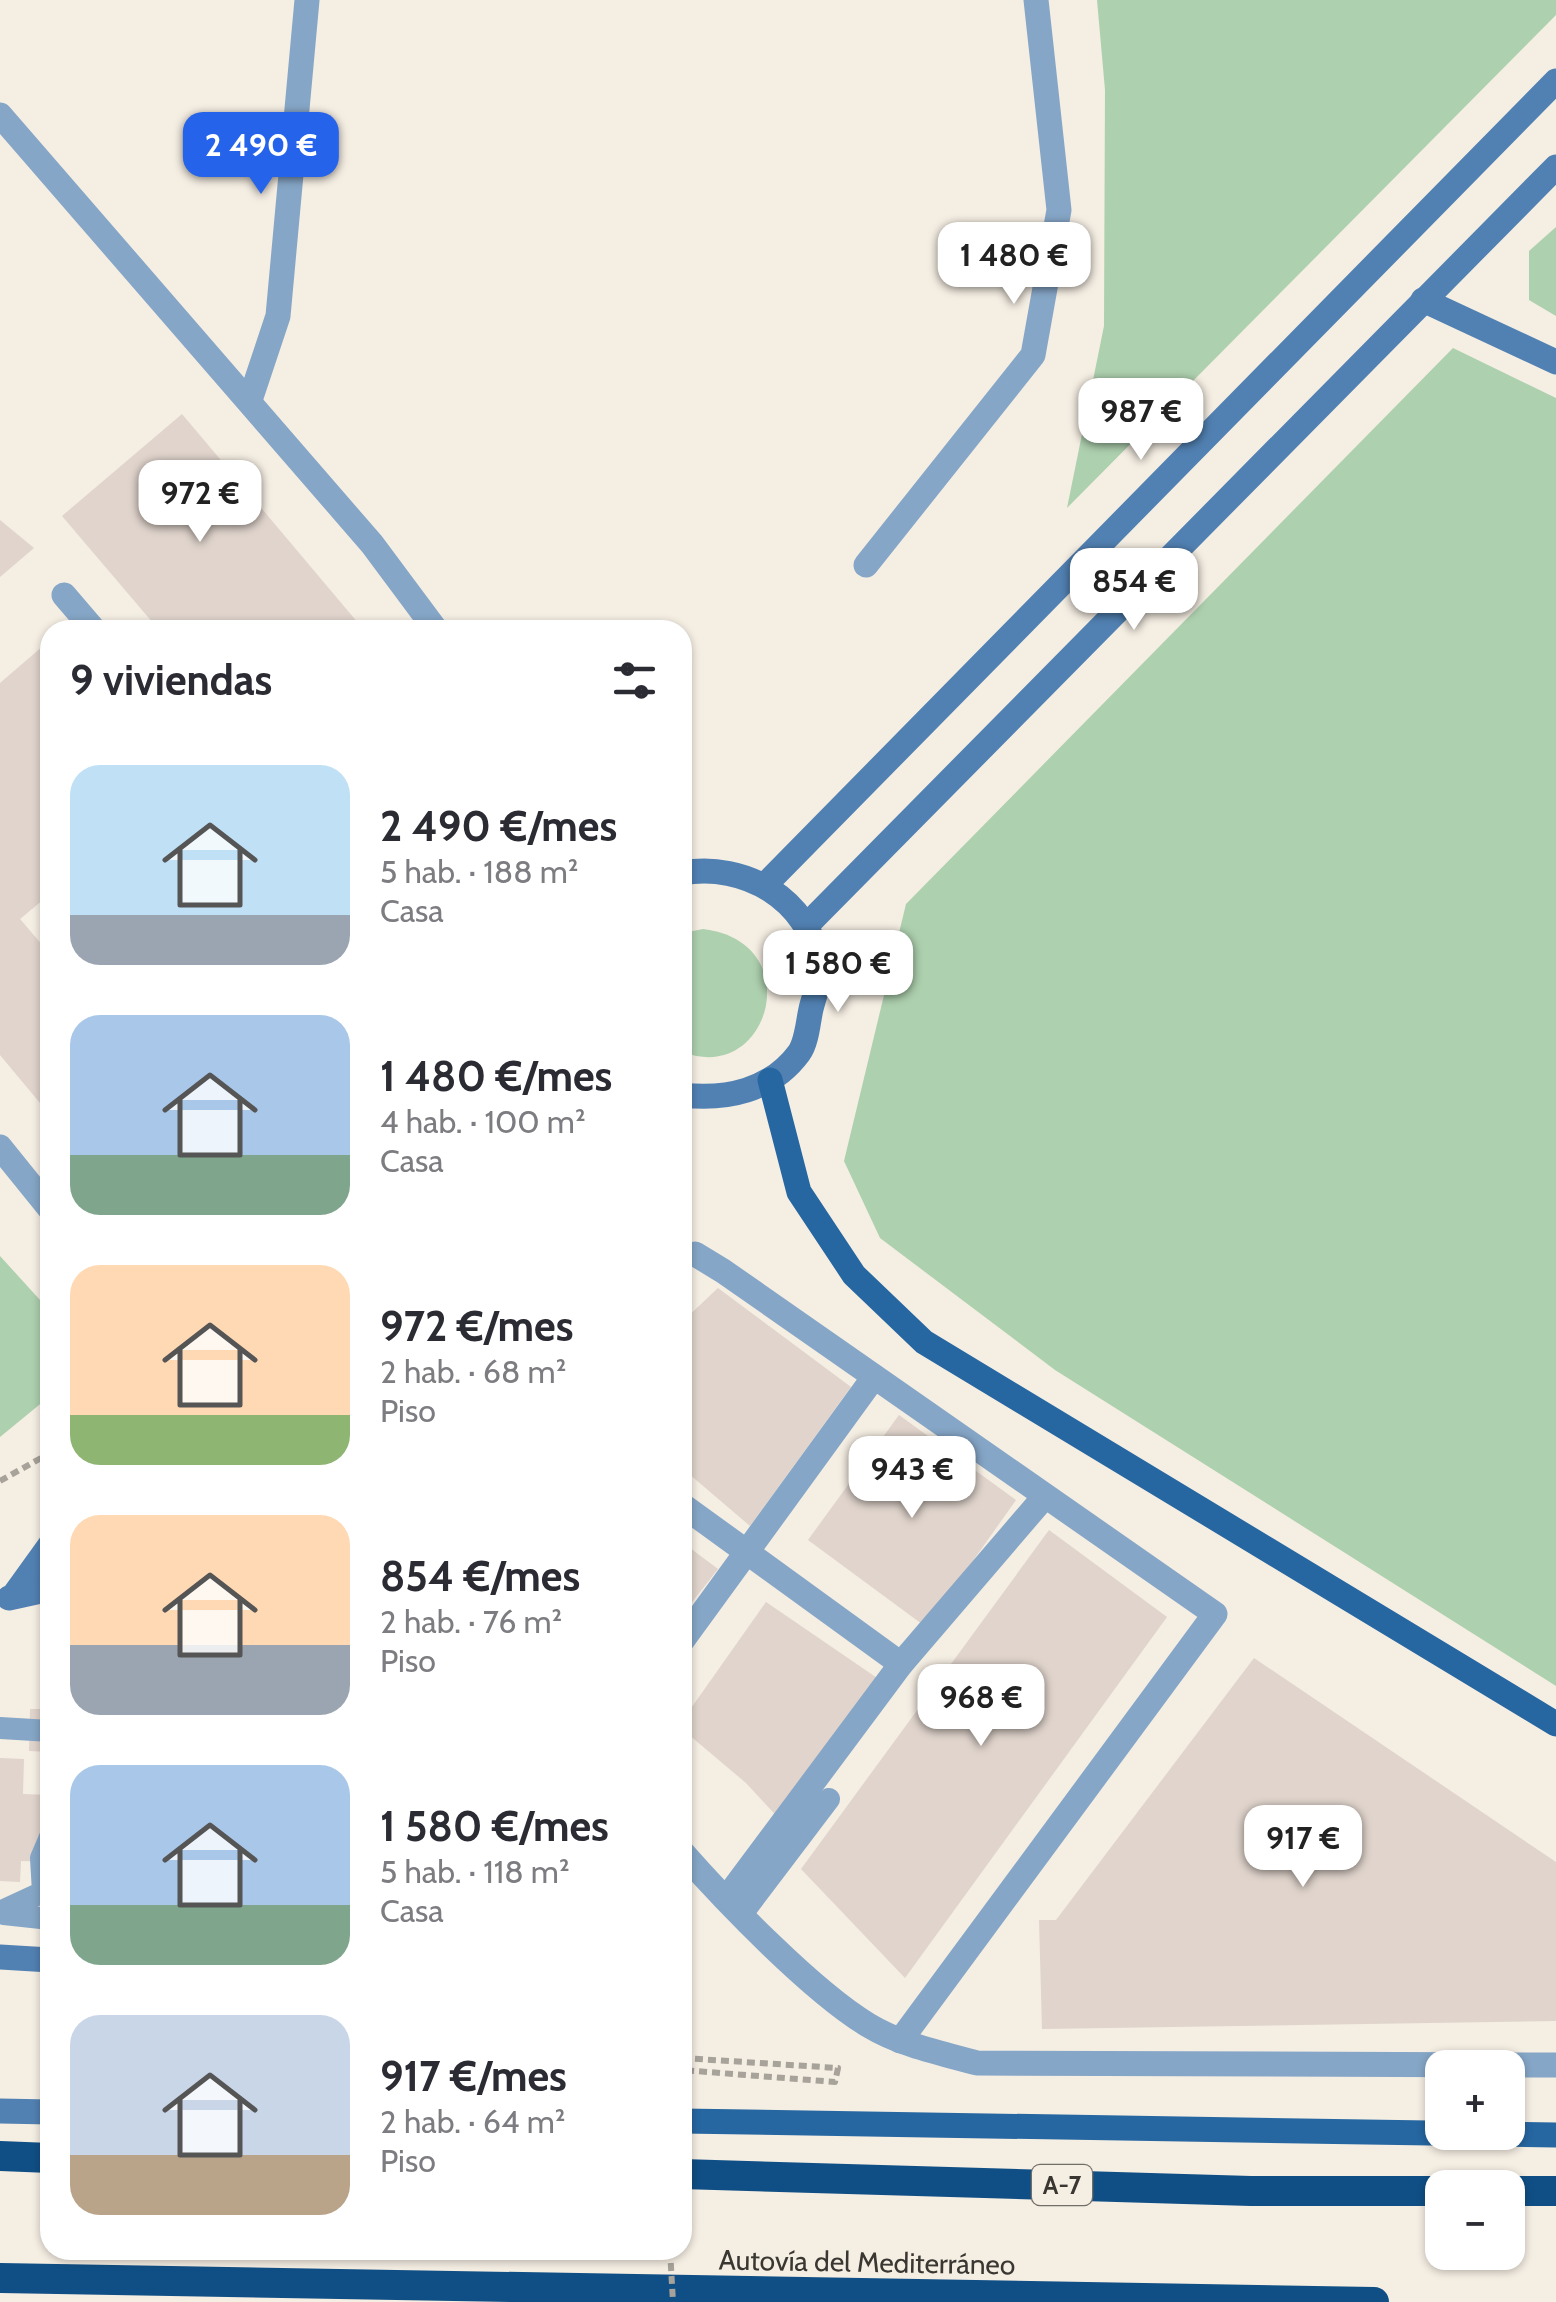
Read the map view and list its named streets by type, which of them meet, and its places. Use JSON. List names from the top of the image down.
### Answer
{
  "streets": {
    "highway": ["A-7", "Autovía del Mediterráneo"]
  },
  "page": {
    "price": [
      "2 490 €",
      "1 480 €",
      "987 €",
      "972 €",
      "854 €",
      "1 580 €",
      "943 €",
      "968 €",
      "917 €"
    ],
    "heading": "9 viviendas",
    "list": [
      {
        "name": "2 490 €/mes",
        "note": "5 hab. · 188 m² · Casa"
      },
      {
        "name": "1 480 €/mes",
        "note": "4 hab. · 100 m² · Casa"
      },
      {
        "name": "972 €/mes",
        "note": "2 hab. · 68 m² · Piso"
      },
      {
        "name": "854 €/mes",
        "note": "2 hab. · 76 m² · Piso"
      },
      {
        "name": "1 580 €/mes",
        "note": "5 hab. · 118 m² · Casa"
      },
      {
        "name": "917 €/mes",
        "note": "2 hab. · 64 m² · Piso"
      }
    ],
    "map_buttons": ["+", "−"]
  }
}
